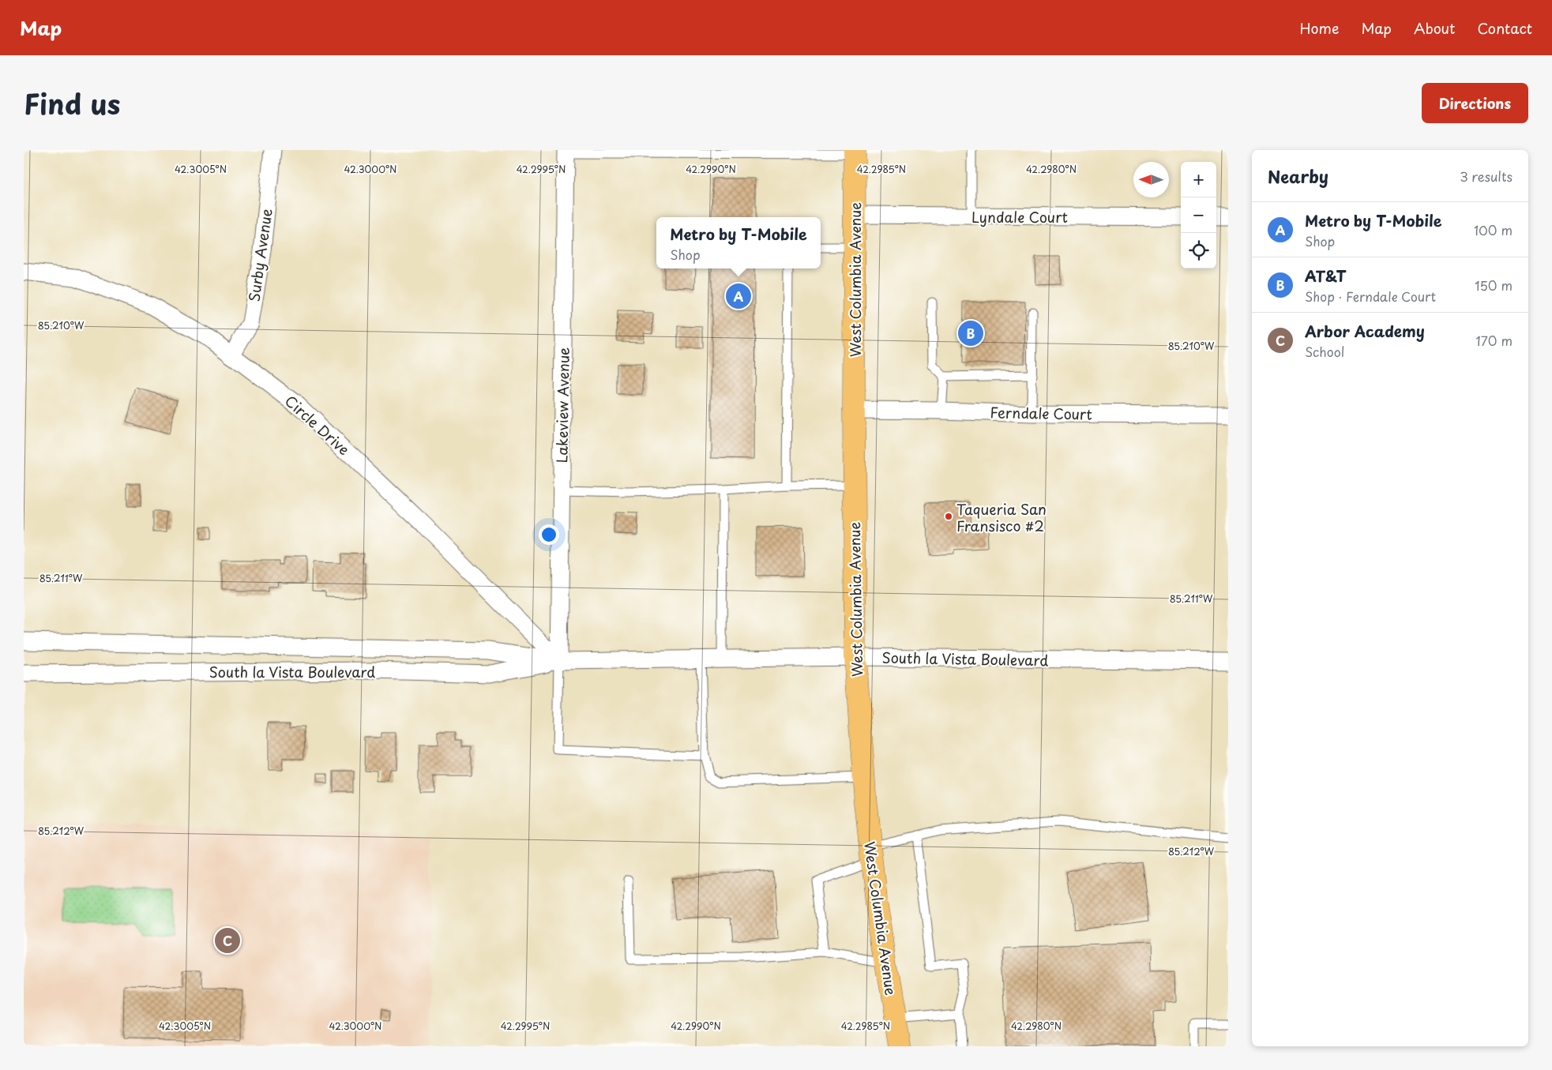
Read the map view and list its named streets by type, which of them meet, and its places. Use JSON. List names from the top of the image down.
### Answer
{
  "streets": {
    "main road": ["West Columbia Avenue"],
    "street": [
      "Lyndale Court",
      "Surby Avenue",
      "Lakeview Avenue",
      "Ferndale Court",
      "Circle Drive",
      "South la Vista Boulevard"
    ]
  },
  "crossings": [
    ["Lyndale Court", "West Columbia Avenue"],
    ["Surby Avenue", "Circle Drive"],
    ["West Columbia Avenue", "Ferndale Court"],
    ["West Columbia Avenue", "South la Vista Boulevard"],
    ["Lakeview Avenue", "Circle Drive"],
    ["Lakeview Avenue", "South la Vista Boulevard"],
    ["Circle Drive", "South la Vista Boulevard"]
  ],
  "places": ["Taqueria San Fransisco #2"],
  "north": "left",
  "page": {
    "header": "Map",
    "nav": [
      "Home",
      "Map",
      "About",
      "Contact"
    ],
    "title": "Find us",
    "buttons": "Directions",
    "heading": ["Nearby", "3 results"],
    "map_buttons": ["+", "−"],
    "list": [
      {
        "mark": "A",
        "name": "Metro by T-Mobile",
        "note": "Shop",
        "value": "100 m"
      },
      {
        "mark": "B",
        "name": "AT&T",
        "note": "Shop · Ferndale Court",
        "value": "150 m"
      },
      {
        "mark": "C",
        "name": "Arbor Academy",
        "note": "School",
        "value": "170 m"
      }
    ],
    "popup": ["Metro by T-Mobile", "Shop"],
    "pins": ["A", "B", "C"]
  },
  "coordinates": [
    "42.3005°N",
    "42.3000°N",
    "42.2995°N",
    "42.2990°N",
    "42.2985°N",
    "42.2980°N",
    "85.210°W",
    "85.211°W",
    "85.212°W"
  ]
}
